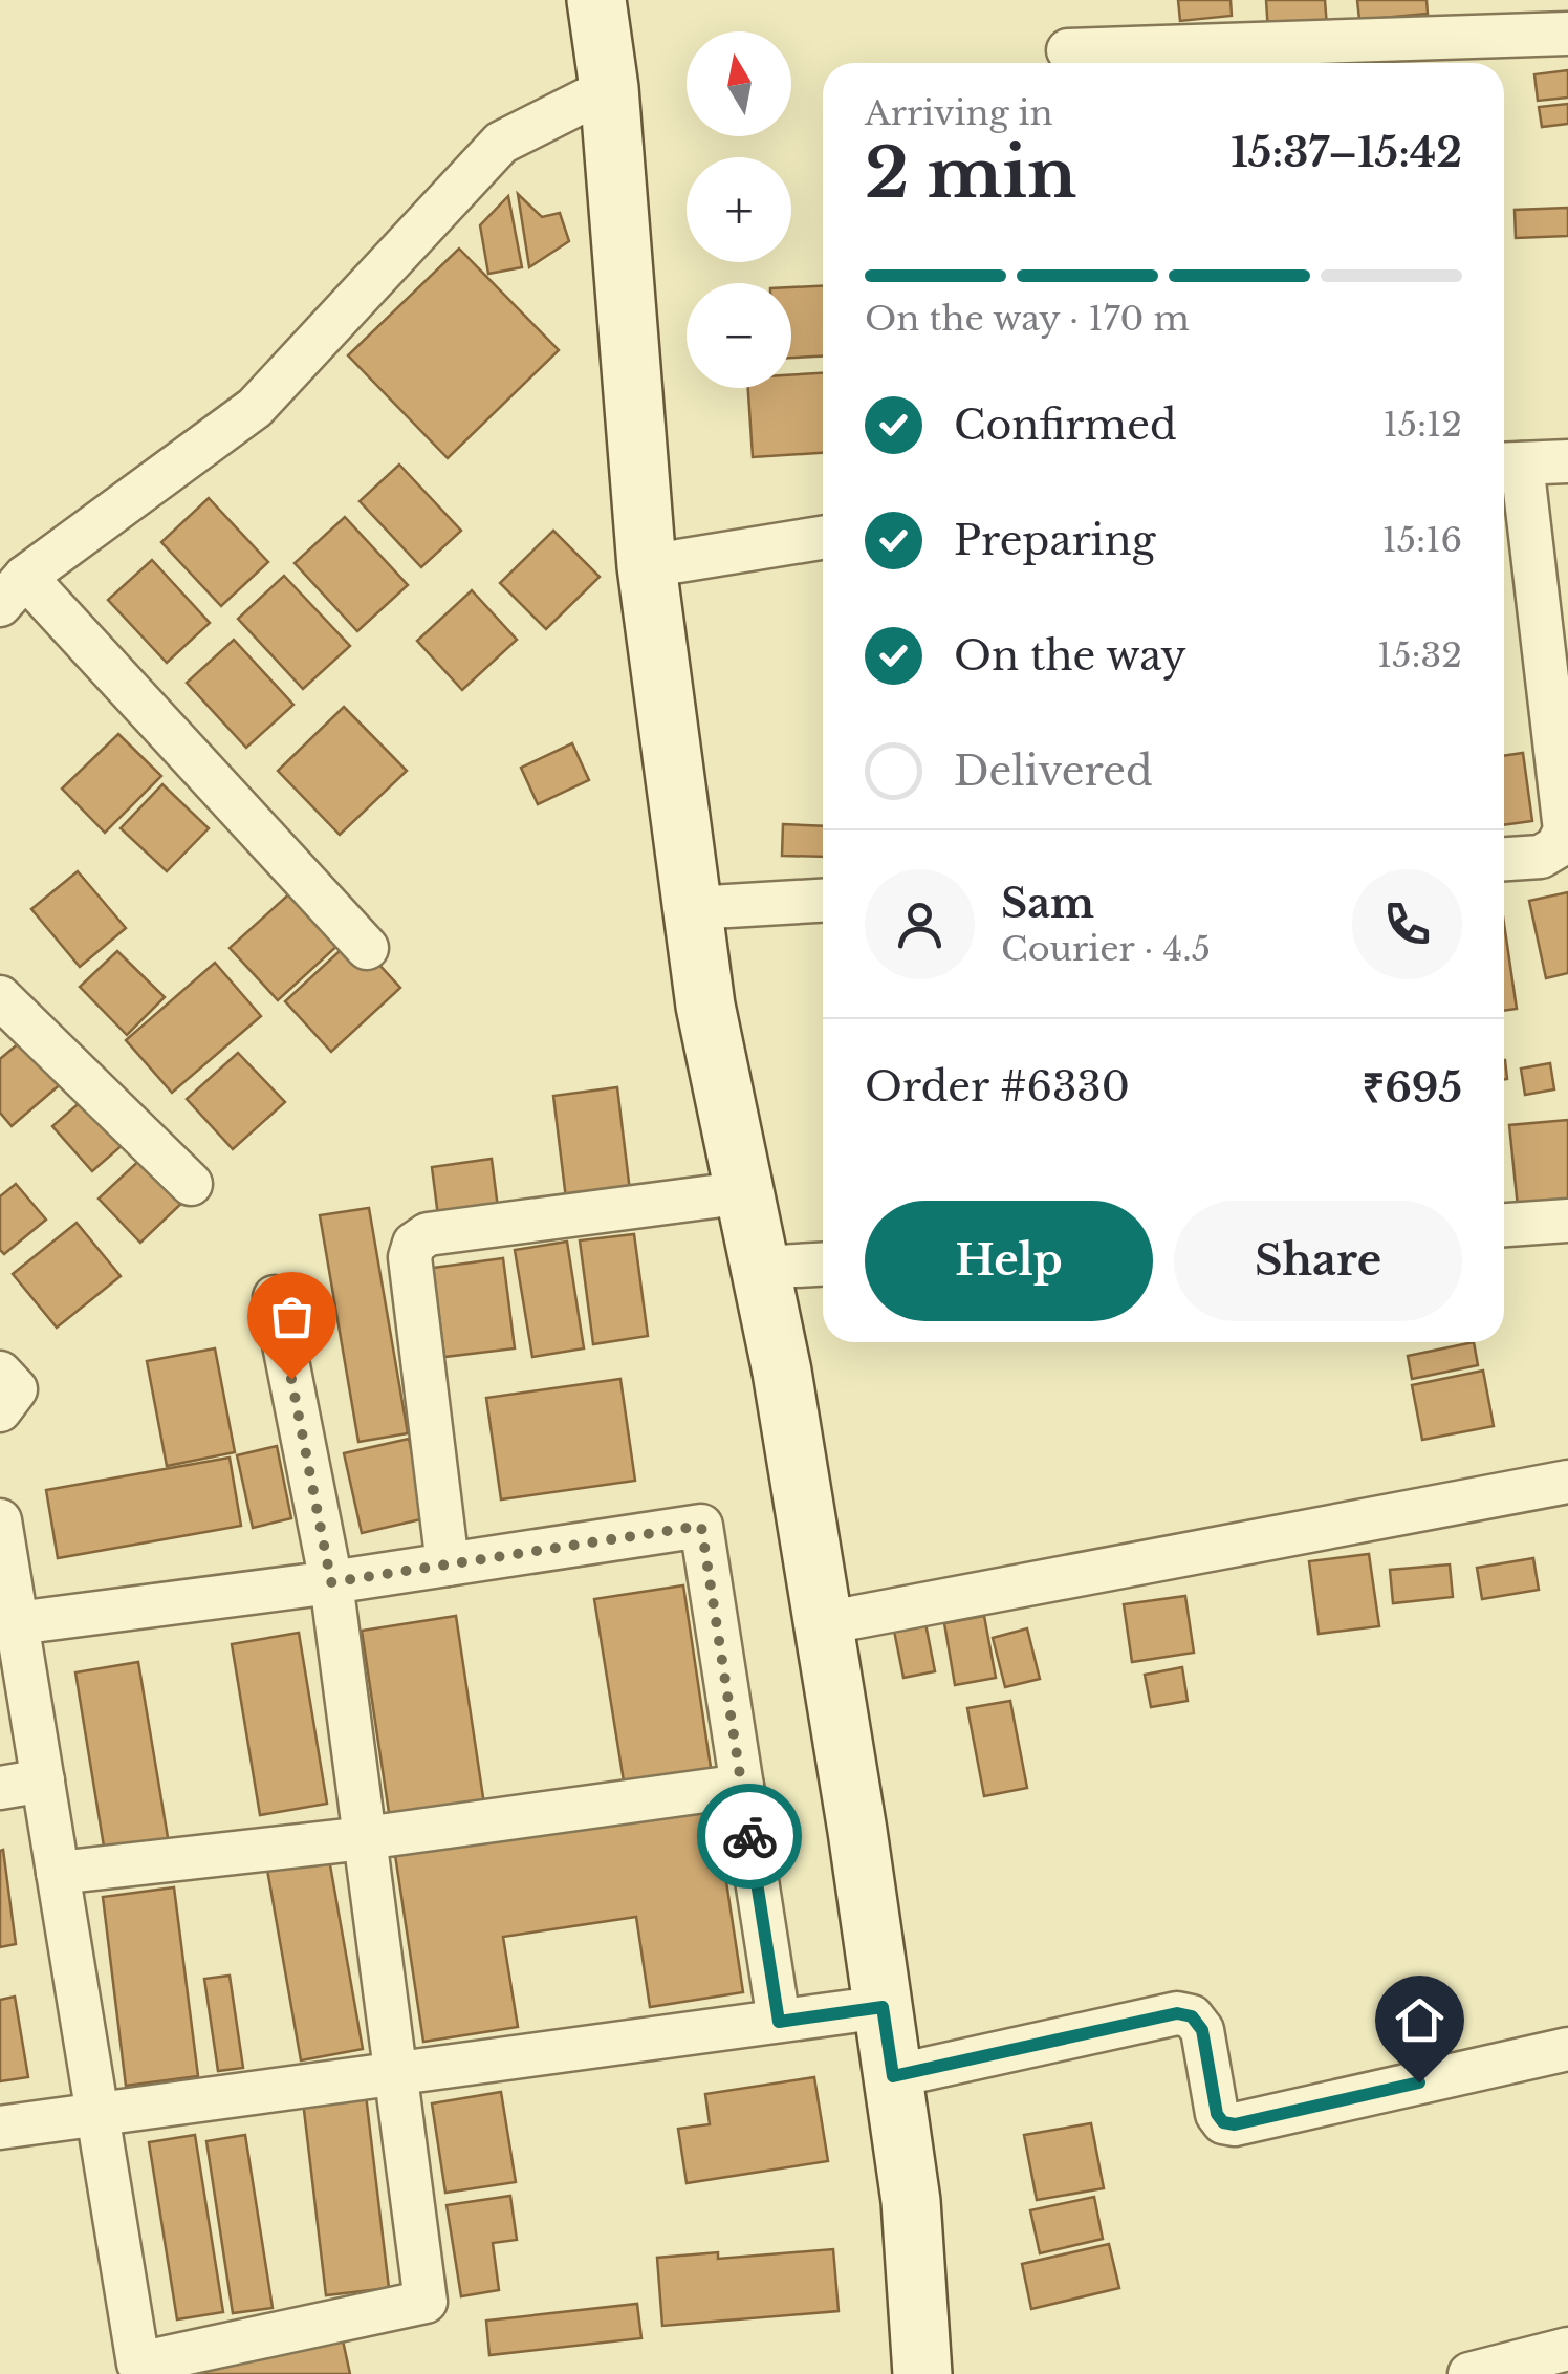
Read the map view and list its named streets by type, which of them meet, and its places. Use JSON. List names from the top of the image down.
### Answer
{
  "north": "top",
  "page": {
    "map_buttons": ["+", "−"],
    "heading": ["2 min", "Arriving in", "15:37–15:42"],
    "panel": [
      "Sam",
      "Courier · 4.5",
      "Order #6330",
      "₹695"
    ],
    "bar": "On the way · 170 m",
    "list": [
      ["Confirmed", "15:12"],
      ["Preparing", "15:16"],
      ["On the way", "15:32"],
      "Delivered"
    ],
    "buttons": ["Help", "Share"]
  }
}
